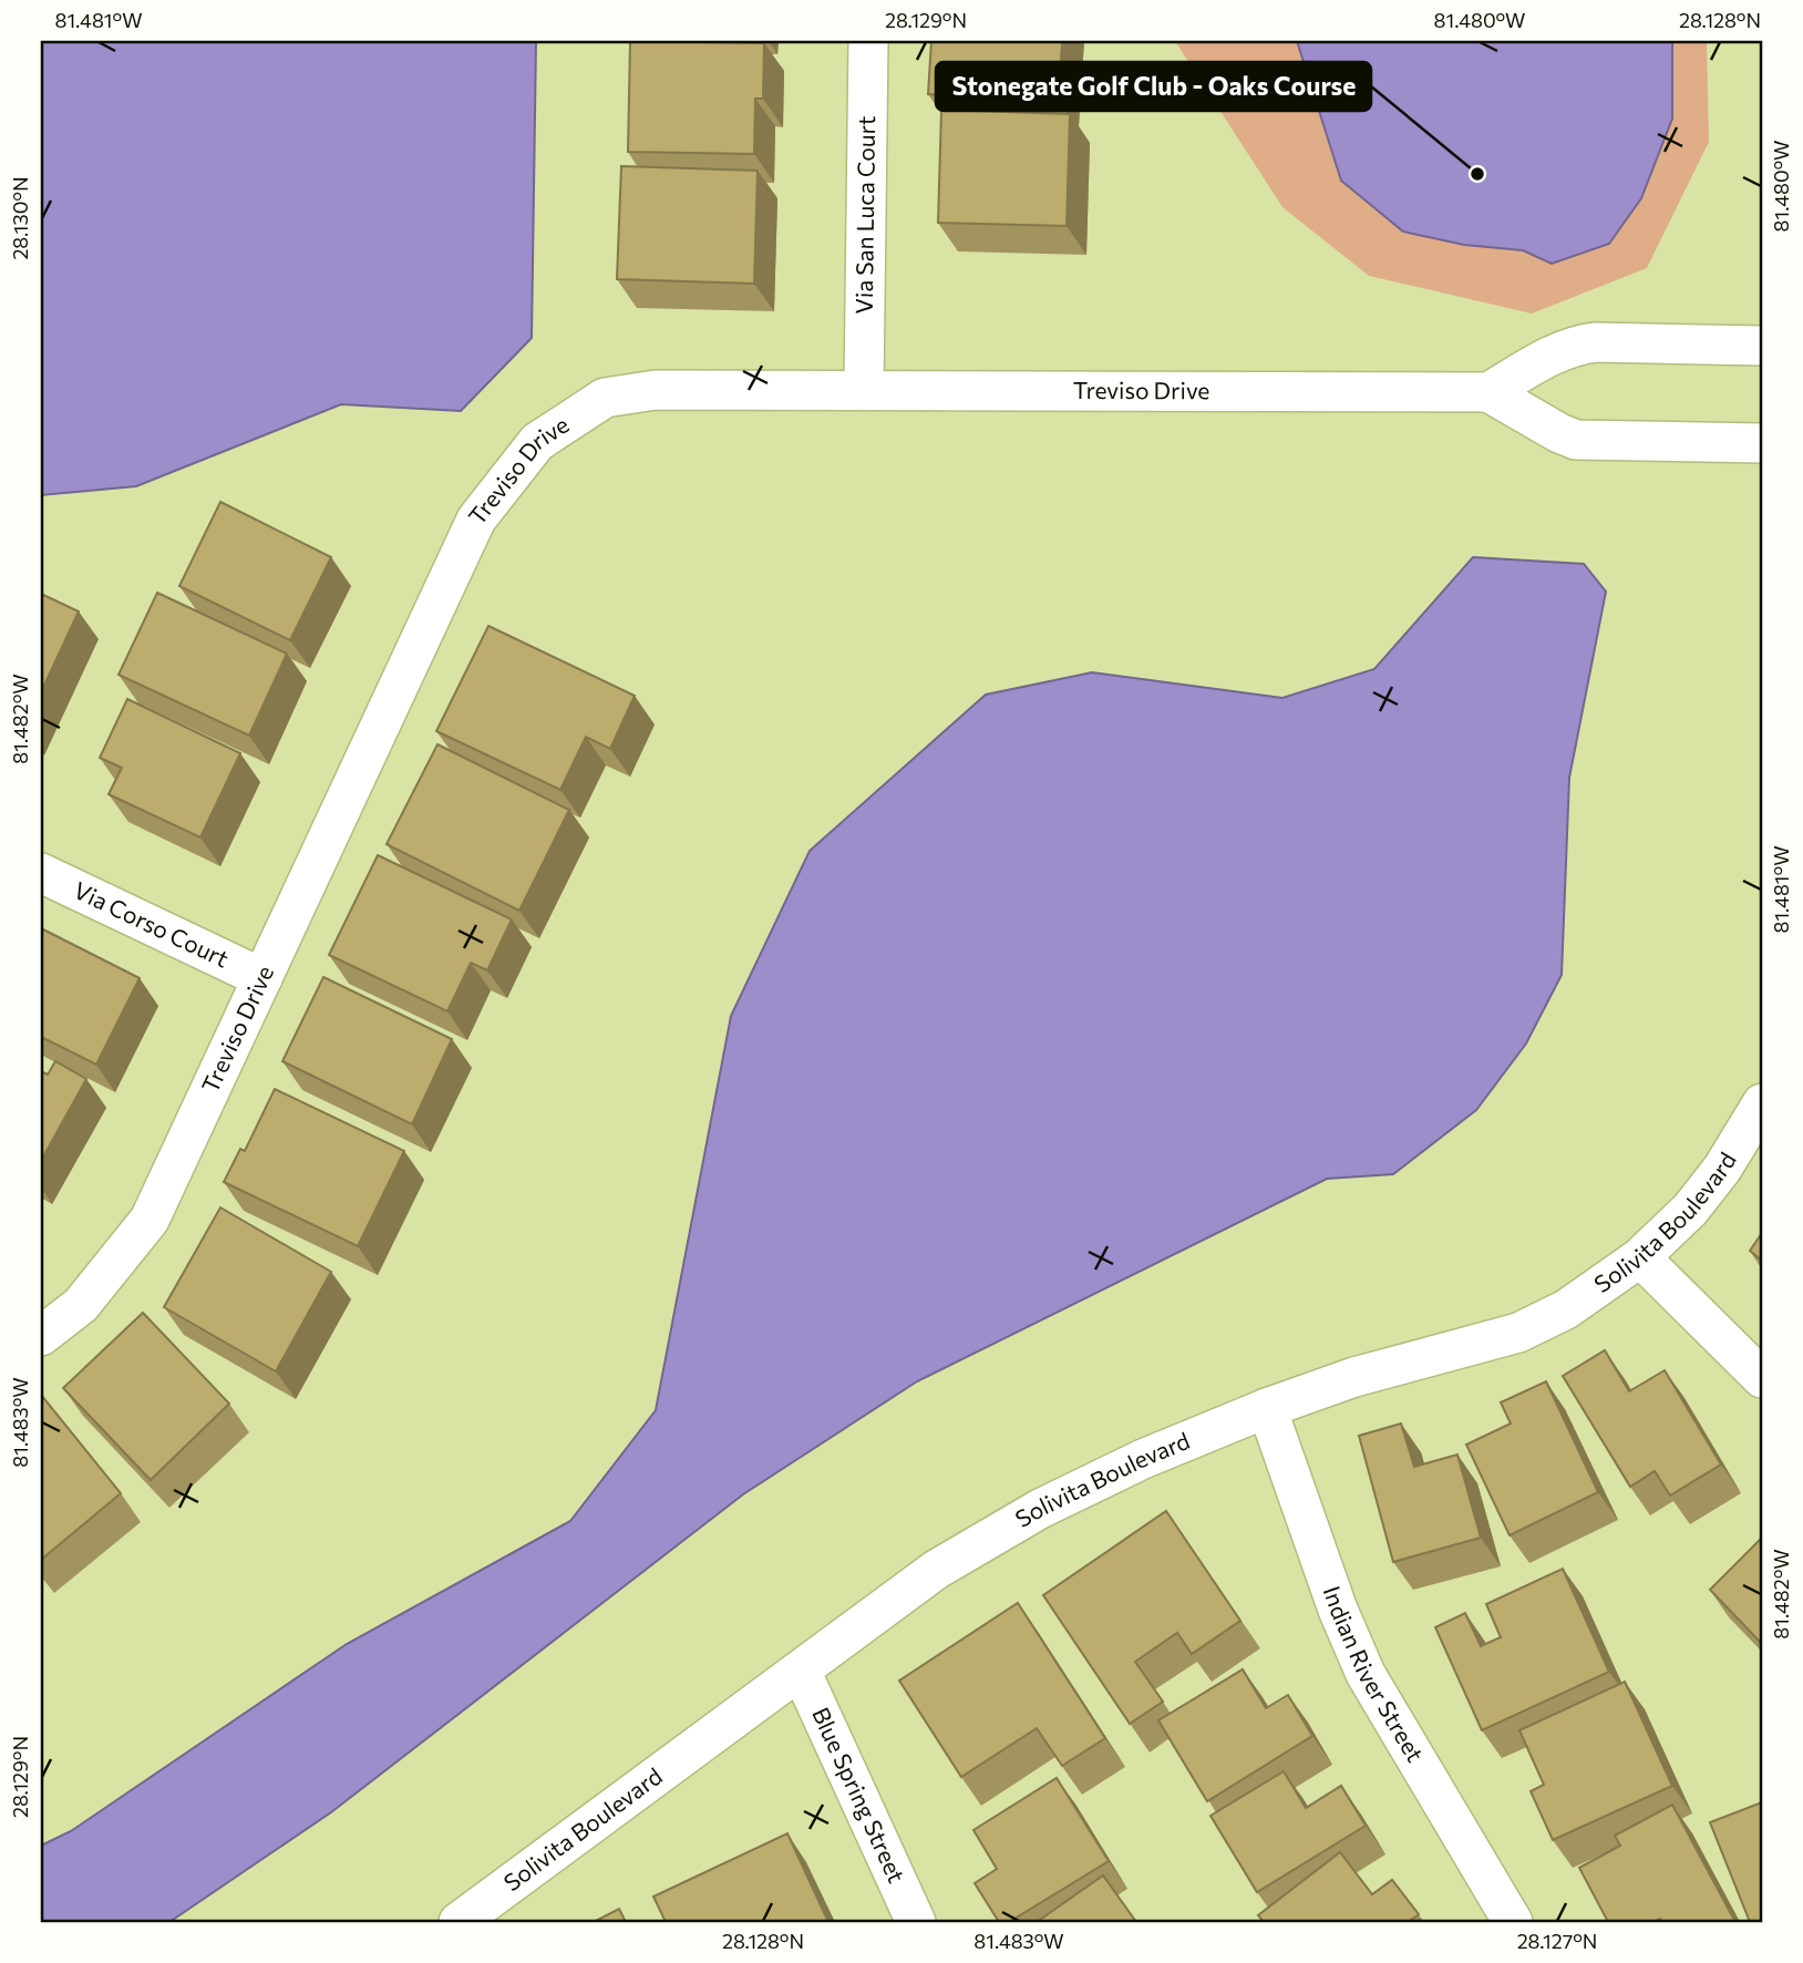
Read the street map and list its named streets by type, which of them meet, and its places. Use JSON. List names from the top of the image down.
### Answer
{
  "streets": {
    "street": [
      "Via San Luca Court",
      "Treviso Drive",
      "Via Corso Court",
      "Solivita Boulevard",
      "Indian River Street",
      "Blue Spring Street"
    ]
  },
  "crossings": [
    ["Via San Luca Court", "Treviso Drive"],
    ["Treviso Drive", "Via Corso Court"],
    ["Solivita Boulevard", "Indian River Street"],
    ["Solivita Boulevard", "Blue Spring Street"]
  ],
  "places": ["Stonegate Golf Club - Oaks Course"],
  "coordinates": [
    "81.481°W",
    "28.129°N",
    "81.480°W",
    "28.128°N",
    "28.130°N",
    "81.482°W",
    "81.483°W",
    "28.127°N"
  ]
}
